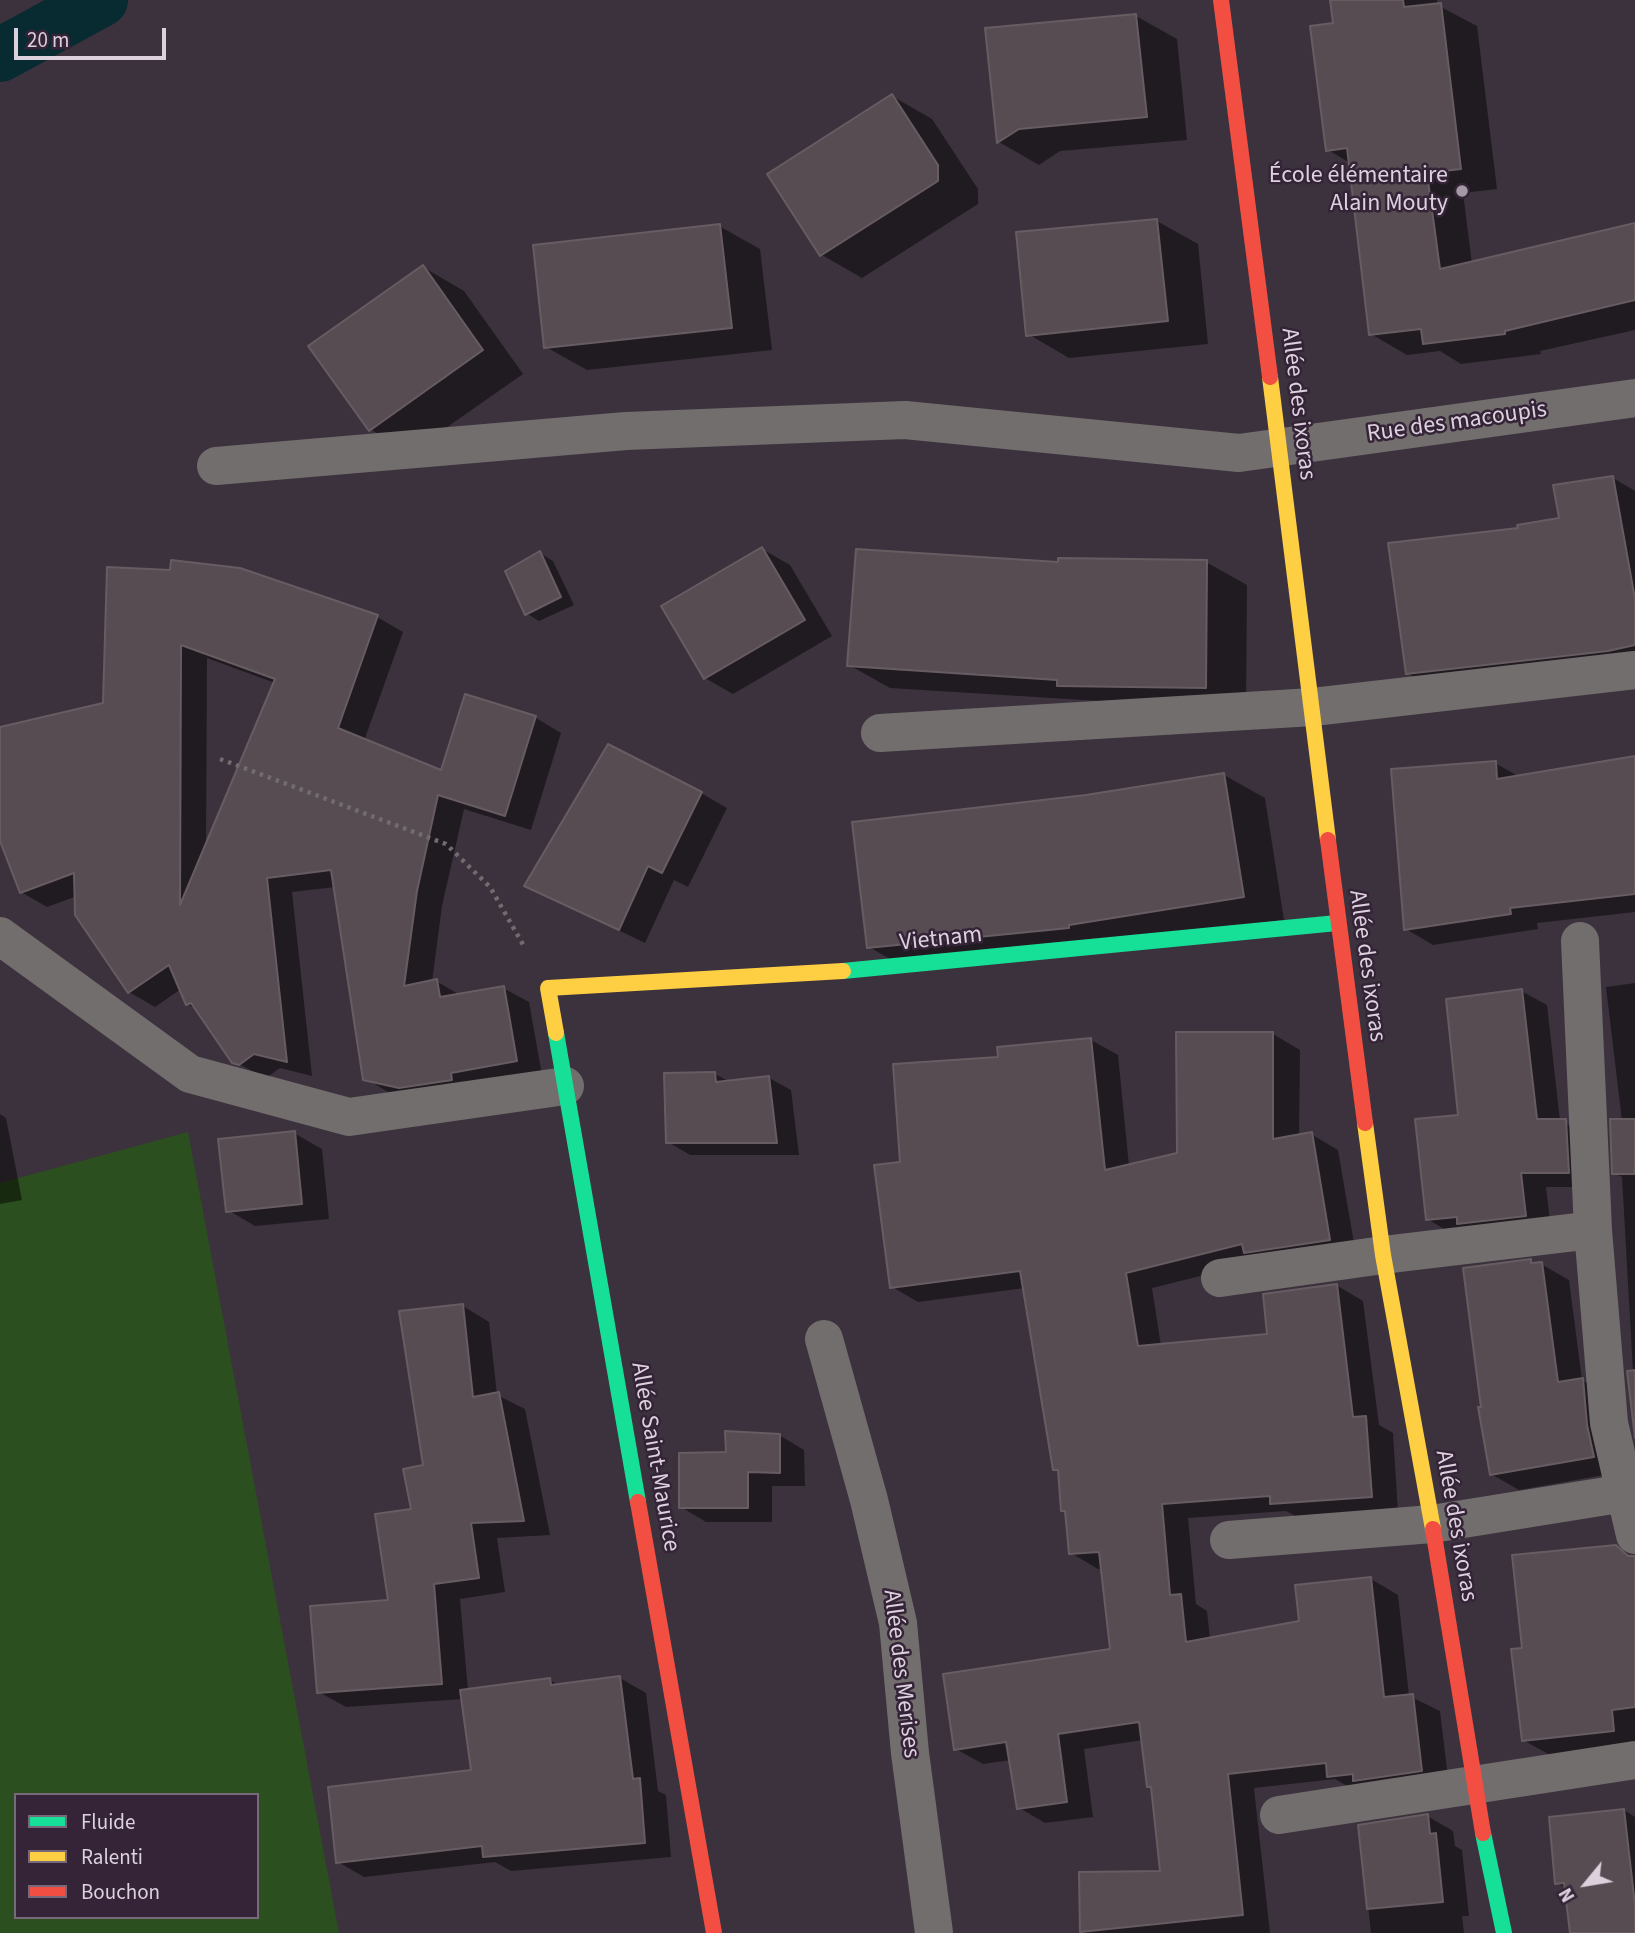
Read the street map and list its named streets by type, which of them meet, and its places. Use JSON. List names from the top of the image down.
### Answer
{
  "streets": {
    "street": [
      "Allée des ixoras",
      "Rue des macoupis",
      "Vietnam",
      "Allée Saint-Maurice",
      "Allée des Merises"
    ]
  },
  "crossings": [
    ["Allée des ixoras", "Rue des macoupis"],
    ["Allée des ixoras", "Vietnam"],
    ["Vietnam", "Allée Saint-Maurice"]
  ],
  "places": ["École élémentaire Alain Mouty"],
  "legend": ["Fluide", "Ralenti", "Bouchon"],
  "scale_bar": "20 m",
  "north": "bottom left"
}
